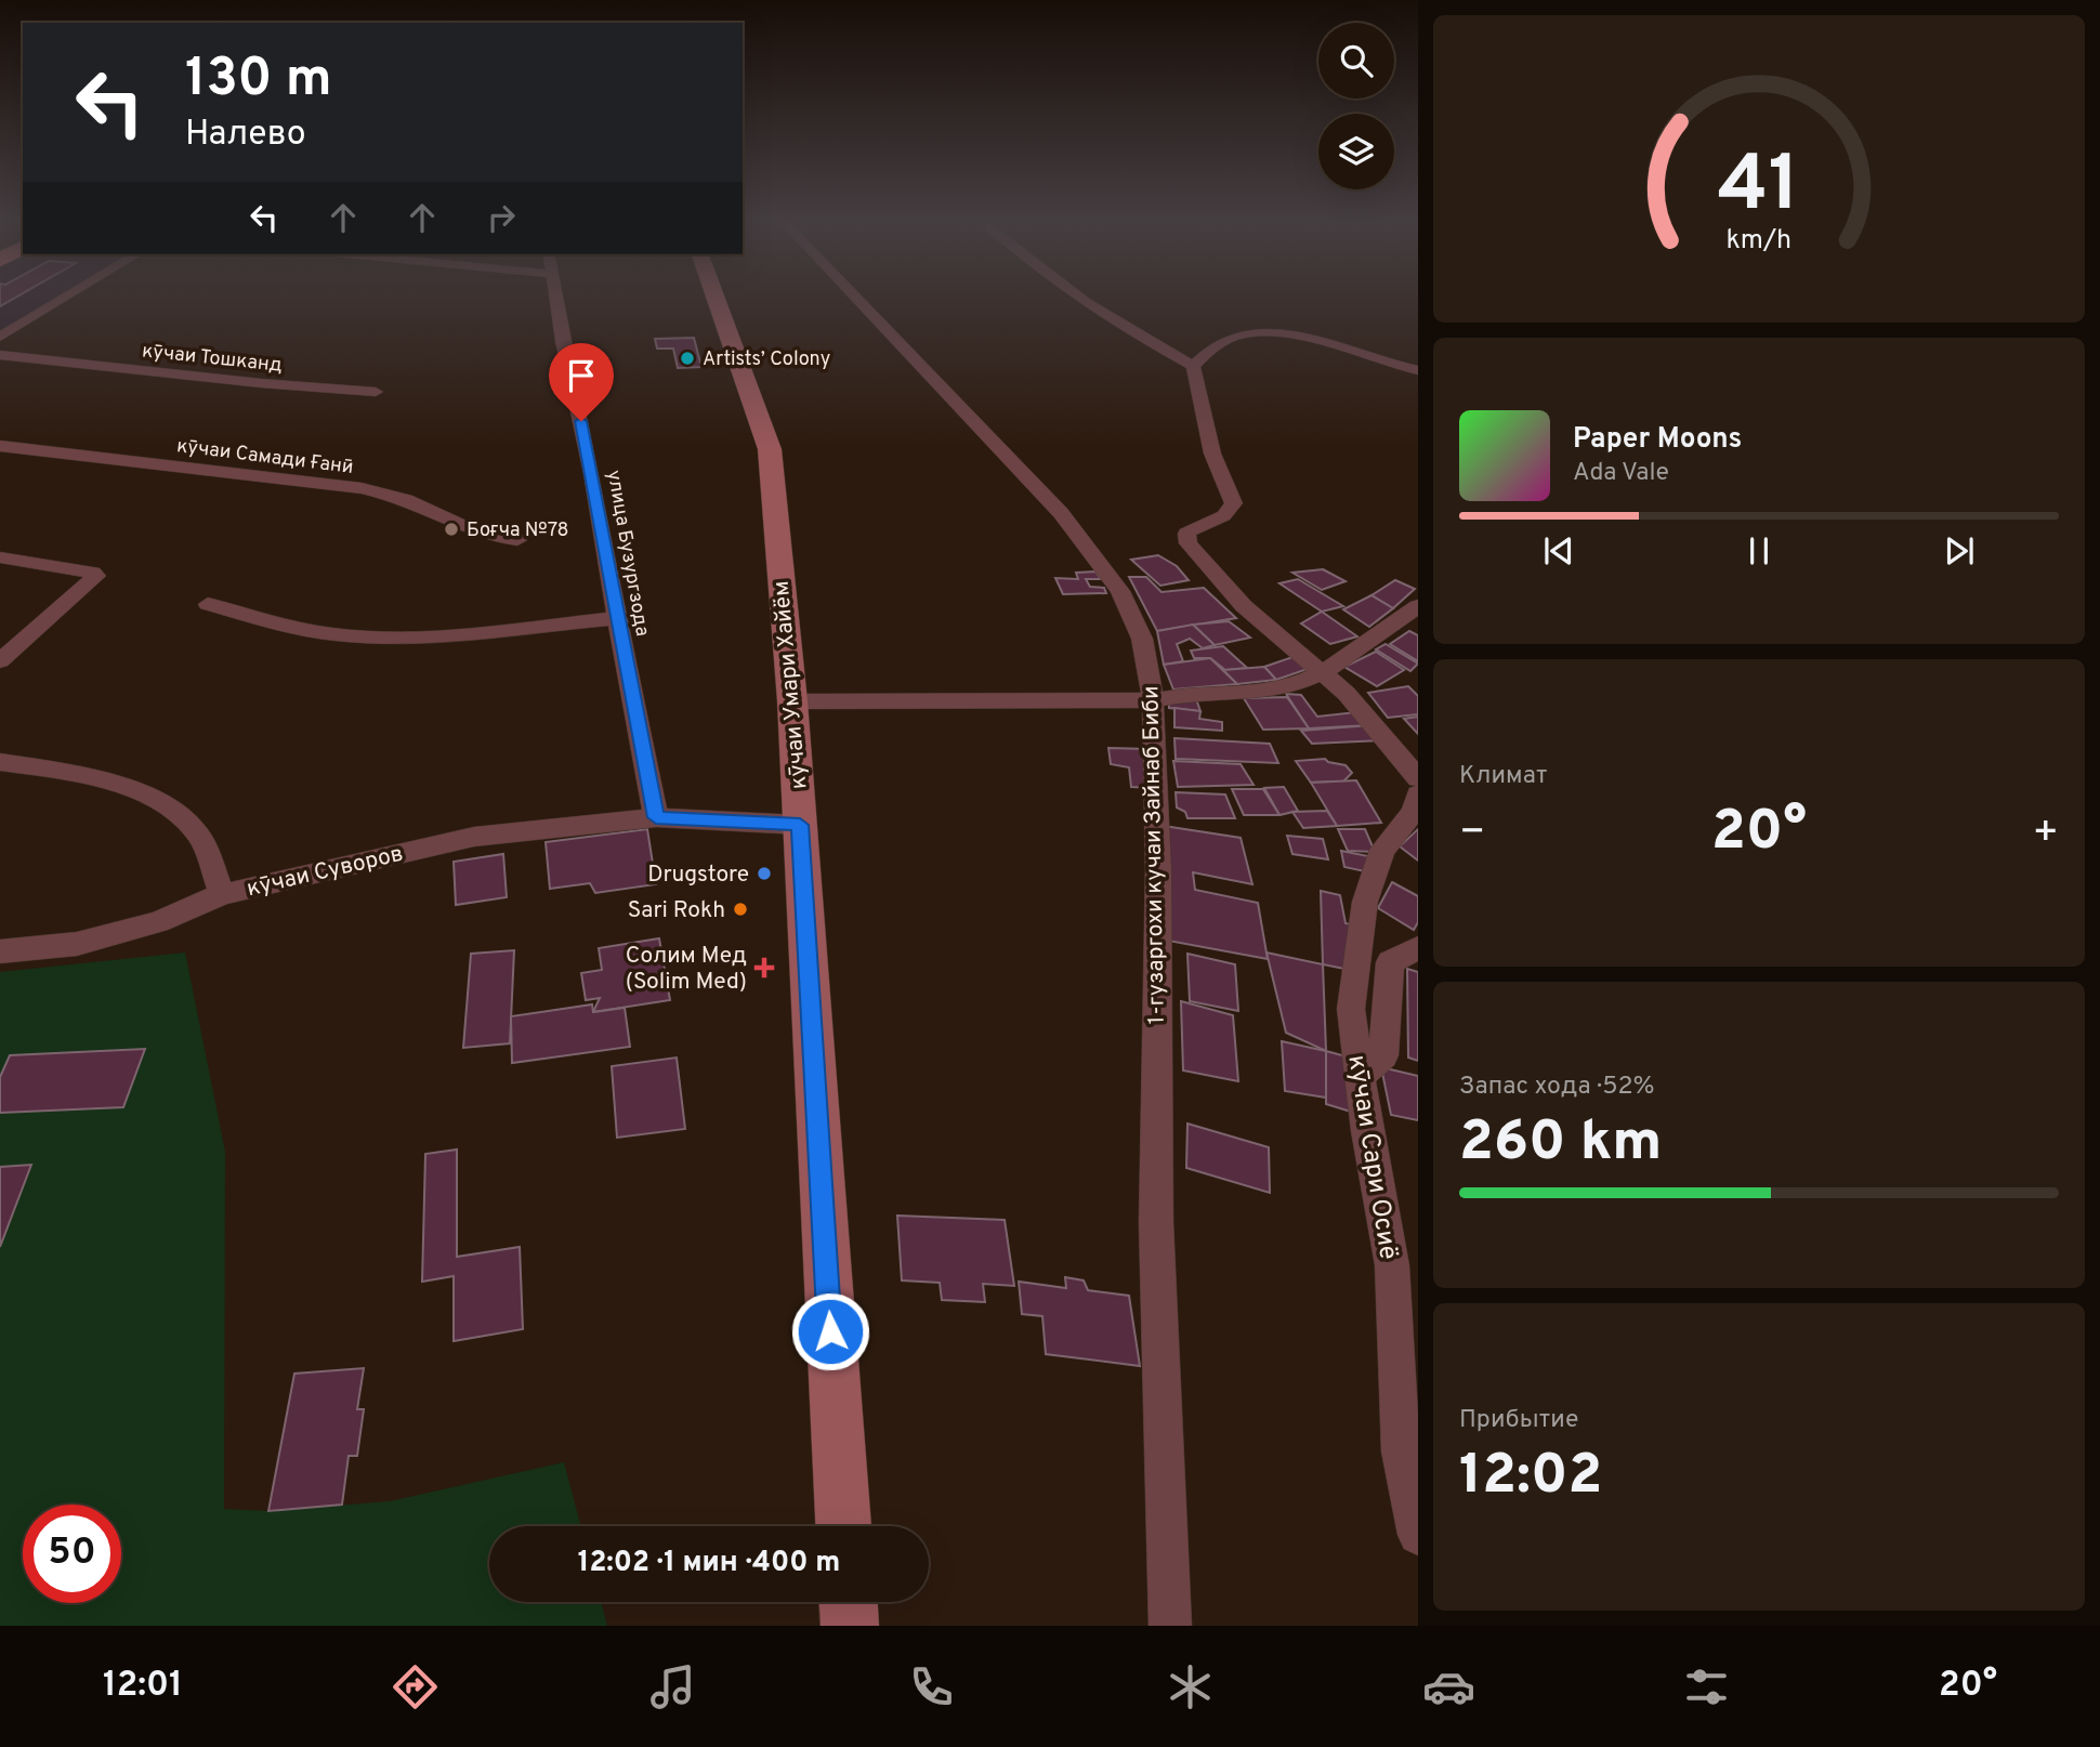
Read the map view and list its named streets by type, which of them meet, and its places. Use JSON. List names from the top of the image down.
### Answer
{
  "streets": {
    "main road": ["кӯчаи Умари Хайём"],
    "street": [
      "кӯчаи Тошканд",
      "кӯчаи Самади Ғанӣ",
      "улица Бузургзода",
      "1-гузаргохи кучаи Зайнаб Биби",
      "кӯчаи Суворов",
      "кӯчаи Сари Осиё"
    ]
  },
  "crossings": [
    ["улица Бузургзода", "кӯчаи Суворов"],
    ["кӯчаи Умари Хайём", "кӯчаи Суворов"]
  ],
  "places": {
    "other": [
      "Artists’ Colony",
      "Боғча №78",
      "Drugstore",
      "Sari Rokh"
    ],
    "health": ["Солим Мед (Solim Med)"]
  },
  "page": {
    "turn": ["130 m", "Налево"],
    "song": ["Paper Moons", "Ada Vale"],
    "tile": [
      "Климат",
      ["Запас хода · 52%", "260 km"],
      ["Прибытие", "12:02"]
    ],
    "heat": ["−", "20°", "+"],
    "limit": "50",
    "trip": "12:02 · 1 мин · 400 m",
    "tabs": ["12:01", "20°"],
    "gauge": ["41", "km/h"]
  }
}
